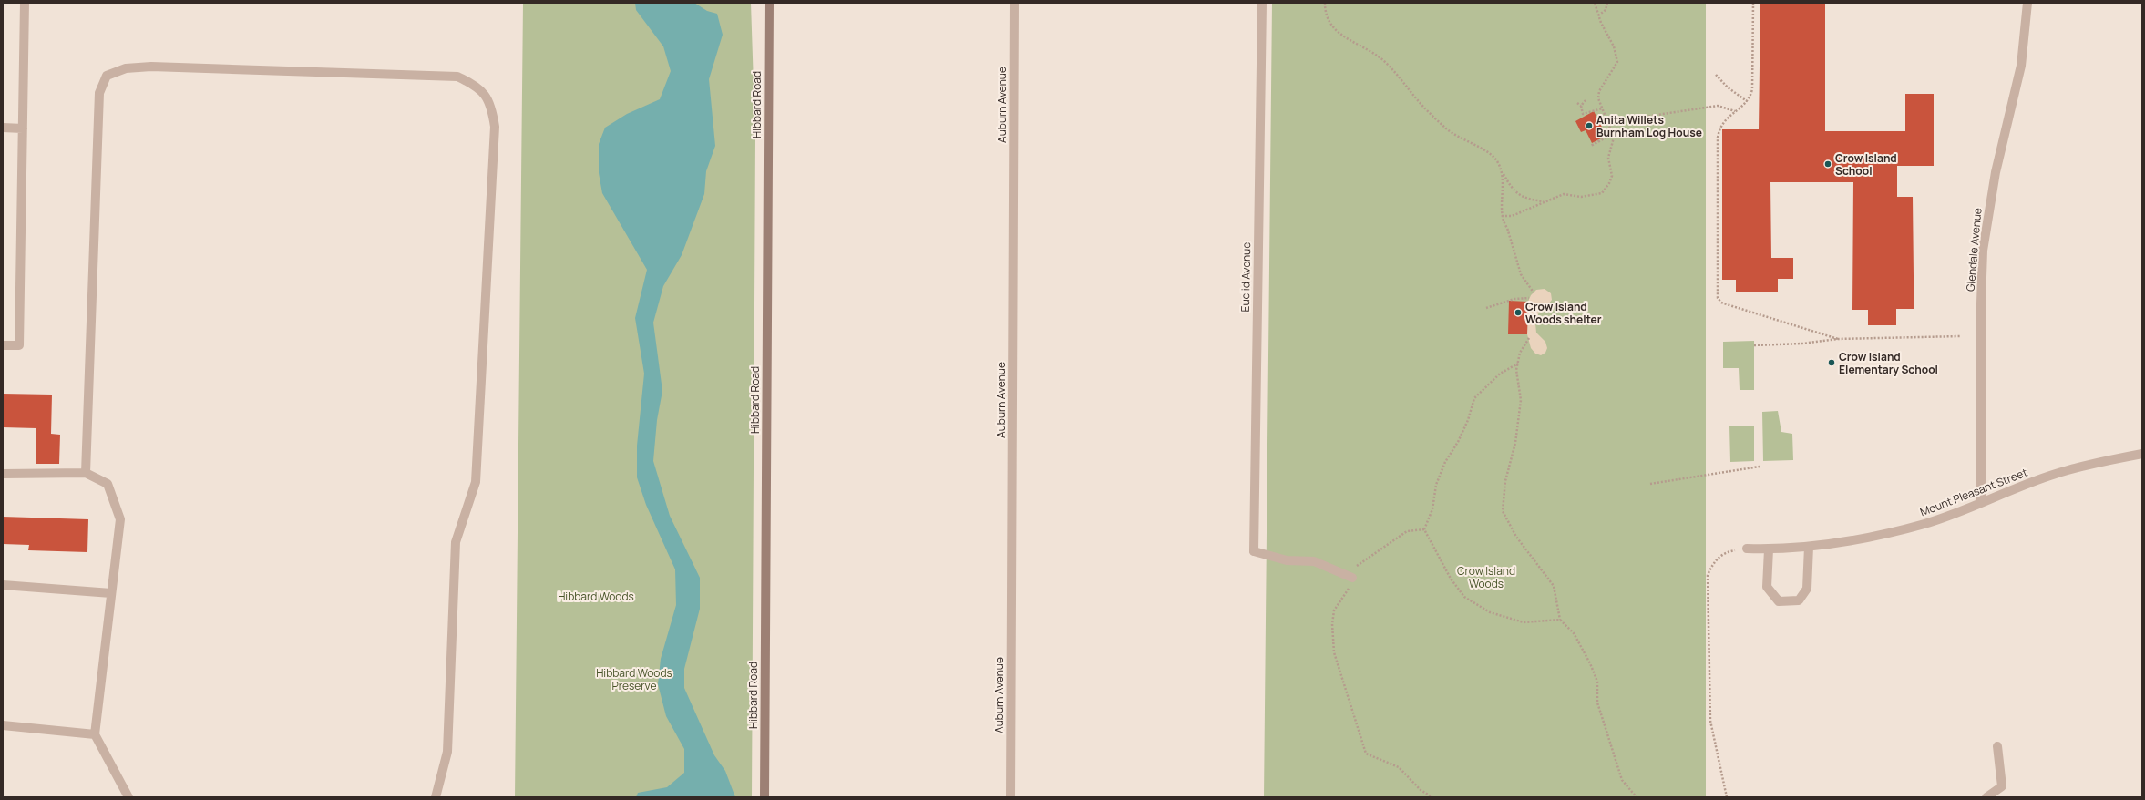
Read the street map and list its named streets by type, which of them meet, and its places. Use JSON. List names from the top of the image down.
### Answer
{
  "streets": {
    "street": [
      "Hibbard Road",
      "Auburn Avenue",
      "Glendale Avenue",
      "Euclid Avenue",
      "Mount Pleasant Street"
    ]
  },
  "crossings": [
    ["Glendale Avenue", "Mount Pleasant Street"]
  ],
  "parks": ["Crow Island Woods", "Hibbard Woods", "Hibbard Woods Preserve"],
  "places": [
    "Anita Willets Burnham Log House",
    "Crow Island School",
    "Crow Island Woods shelter",
    "Crow Island Elementary School"
  ]
}
